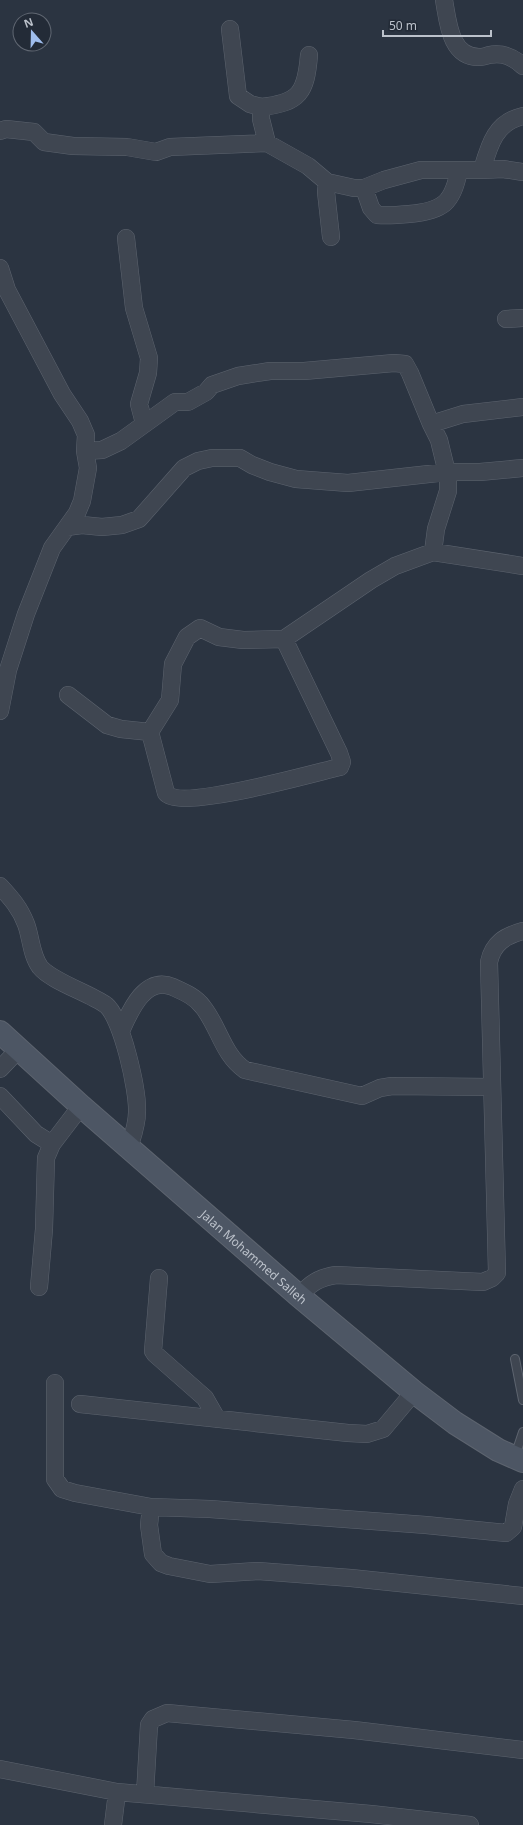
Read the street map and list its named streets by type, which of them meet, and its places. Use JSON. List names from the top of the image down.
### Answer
{
  "streets": {
    "main road": ["Jalan Mohammed Salleh"]
  },
  "scale_bar": "50 m",
  "north": "top"
}
